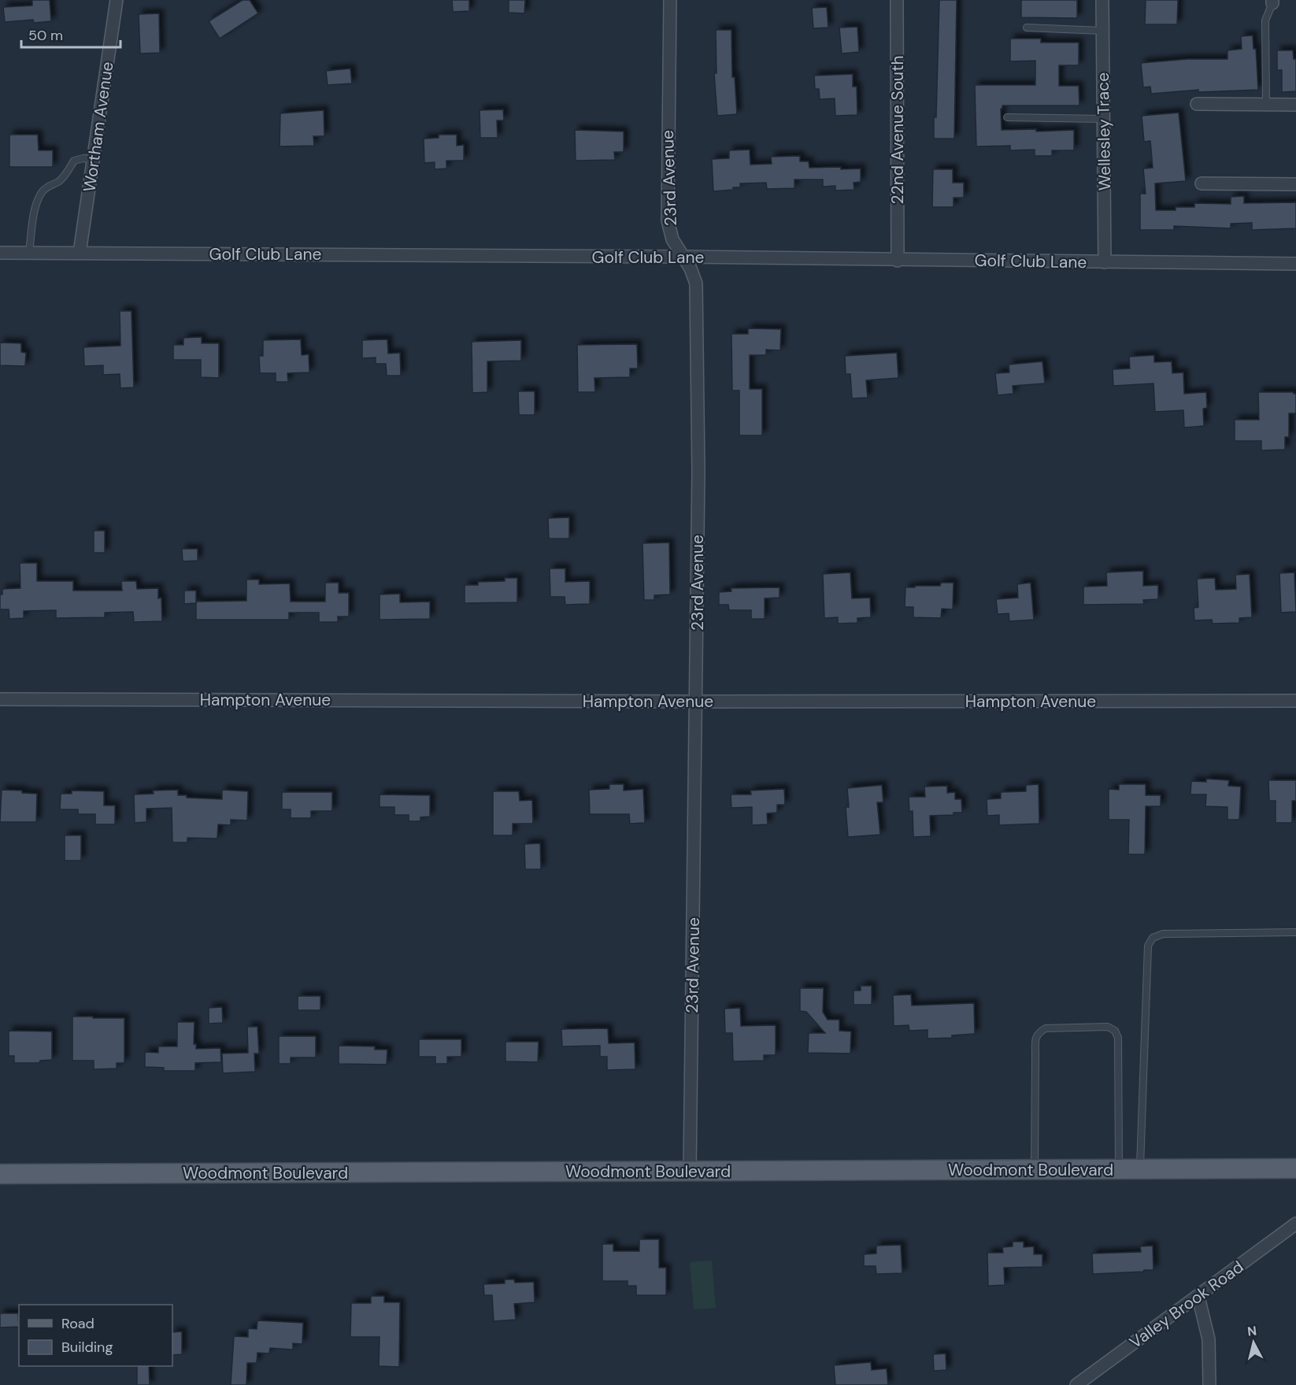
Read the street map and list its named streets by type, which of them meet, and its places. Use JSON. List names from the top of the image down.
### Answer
{
  "streets": {
    "main road": ["Woodmont Boulevard"],
    "street": [
      "Wortham Avenue",
      "22nd Avenue South",
      "Wellesley Trace",
      "23rd Avenue",
      "Golf Club Lane",
      "Hampton Avenue",
      "Valley Brook Road"
    ]
  },
  "crossings": [
    ["Wortham Avenue", "Golf Club Lane"],
    ["22nd Avenue South", "Golf Club Lane"],
    ["Wellesley Trace", "Golf Club Lane"],
    ["23rd Avenue", "Golf Club Lane"],
    ["23rd Avenue", "Hampton Avenue"],
    ["23rd Avenue", "Woodmont Boulevard"]
  ],
  "legend": ["Road", "Building"],
  "scale_bar": "50 m",
  "north": "top"
}
